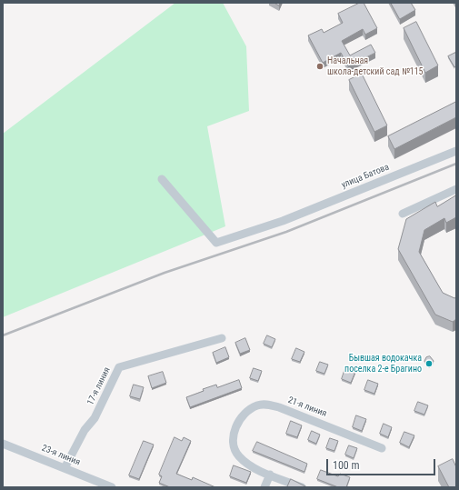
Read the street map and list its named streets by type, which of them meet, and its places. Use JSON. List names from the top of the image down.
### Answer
{
  "streets": {
    "street": [
      "улица Батова",
      "17-я линия",
      "21-я линия",
      "23-я линия"
    ]
  },
  "crossings": [
    ["17-я линия", "23-я линия"]
  ],
  "places": ["Начальная школа-детский сад №115", "Бывшая водокачка поселка 2-е Брагино"],
  "scale_bar": "100 m"
}
